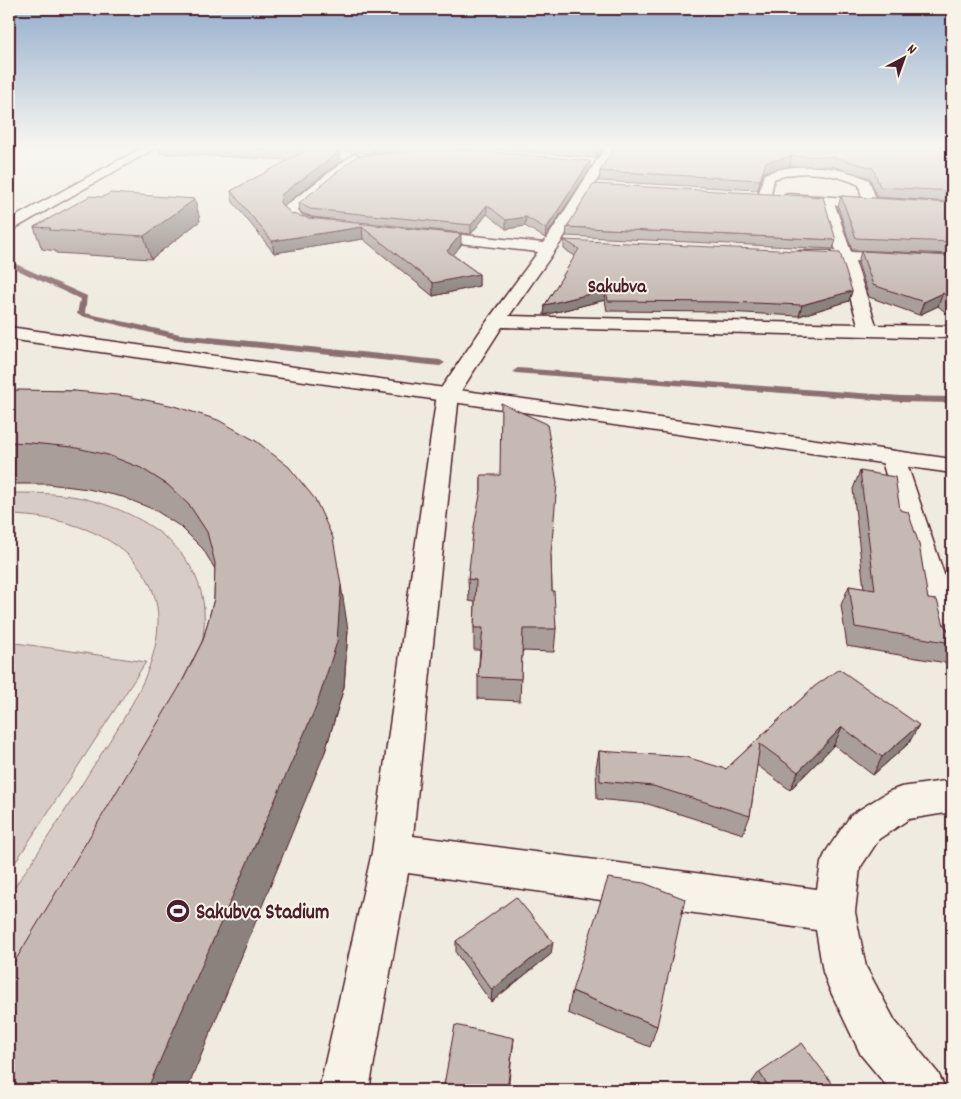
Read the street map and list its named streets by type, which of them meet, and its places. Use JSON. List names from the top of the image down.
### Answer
{
  "districts": ["Sakubva"],
  "places": {
    "sports": ["Sakubva Stadium"]
  },
  "north": "top right"
}
